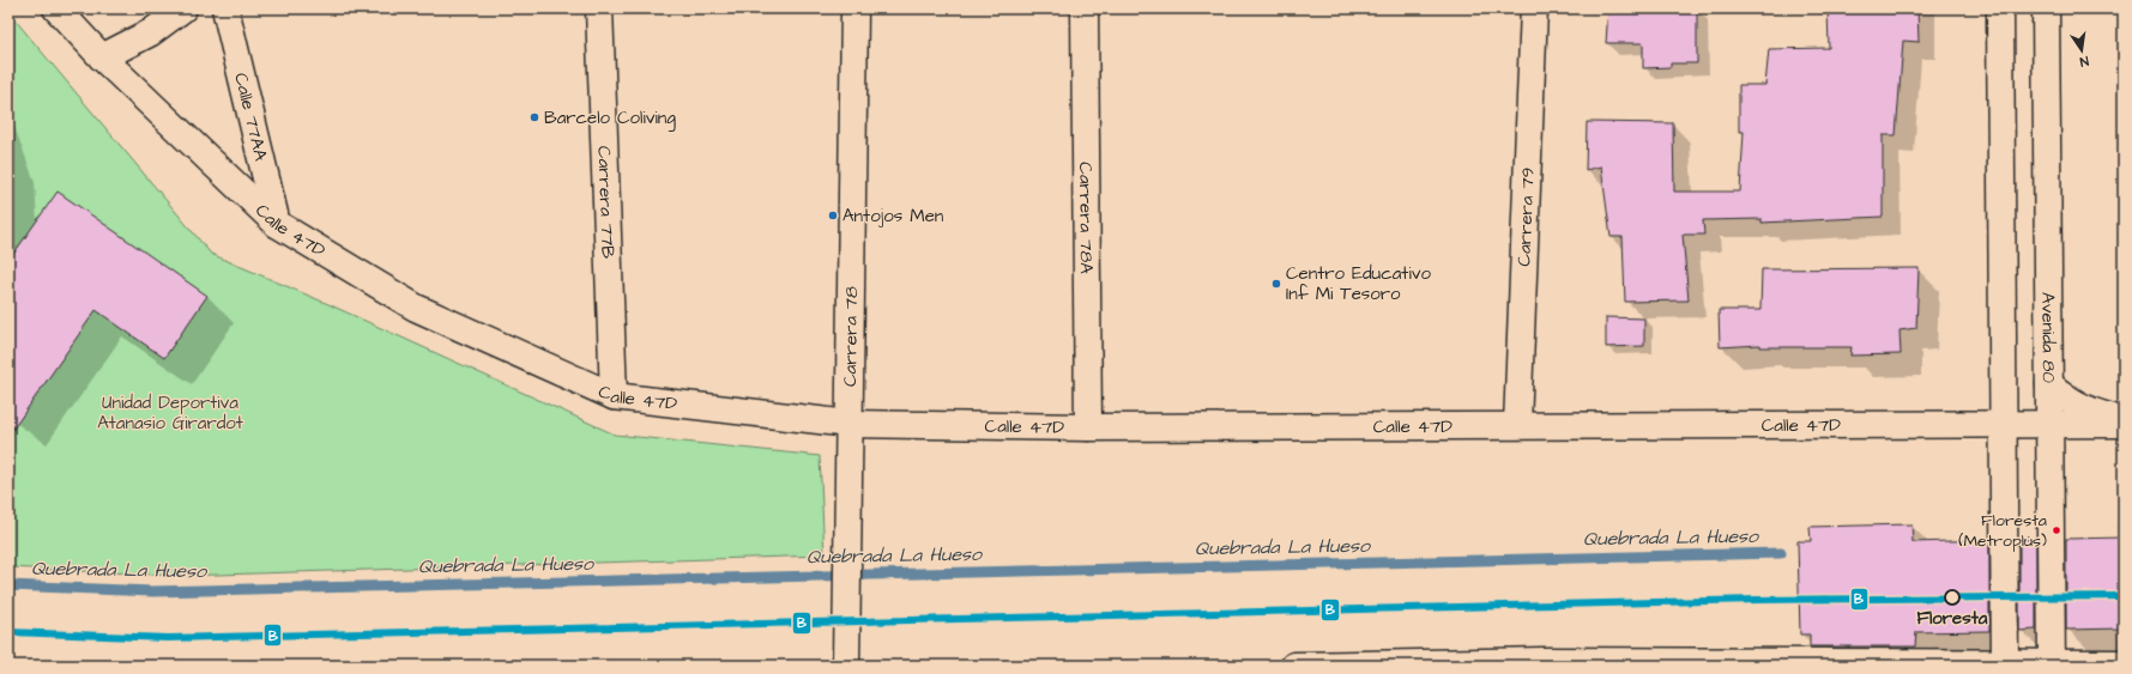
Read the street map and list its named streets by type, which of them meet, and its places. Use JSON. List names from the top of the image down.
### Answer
{
  "streets": {
    "main road": [
      "Calle 77AA",
      "Carrera 77B",
      "Carrera 79",
      "Carrera 78A",
      "Calle 47D",
      "Avenida 80",
      "Carrera 78"
    ]
  },
  "crossings": [
    ["Calle 77AA", "Calle 47D"],
    ["Carrera 77B", "Calle 47D"],
    ["Carrera 79", "Calle 47D"],
    ["Carrera 78A", "Calle 47D"],
    ["Calle 47D", "Avenida 80"],
    ["Calle 47D", "Carrera 78"]
  ],
  "water": ["Quebrada La Hueso"],
  "parks": ["Unidad Deportiva Atanasio Girardot"],
  "places": [
    "Barcelo Coliving",
    "Antojos Men",
    "Centro Educativo Inf Mi Tesoro",
    "Floresta (Metroplús)",
    "Floresta"
  ],
  "lines": ["transit line B"],
  "north": "bottom"
}
